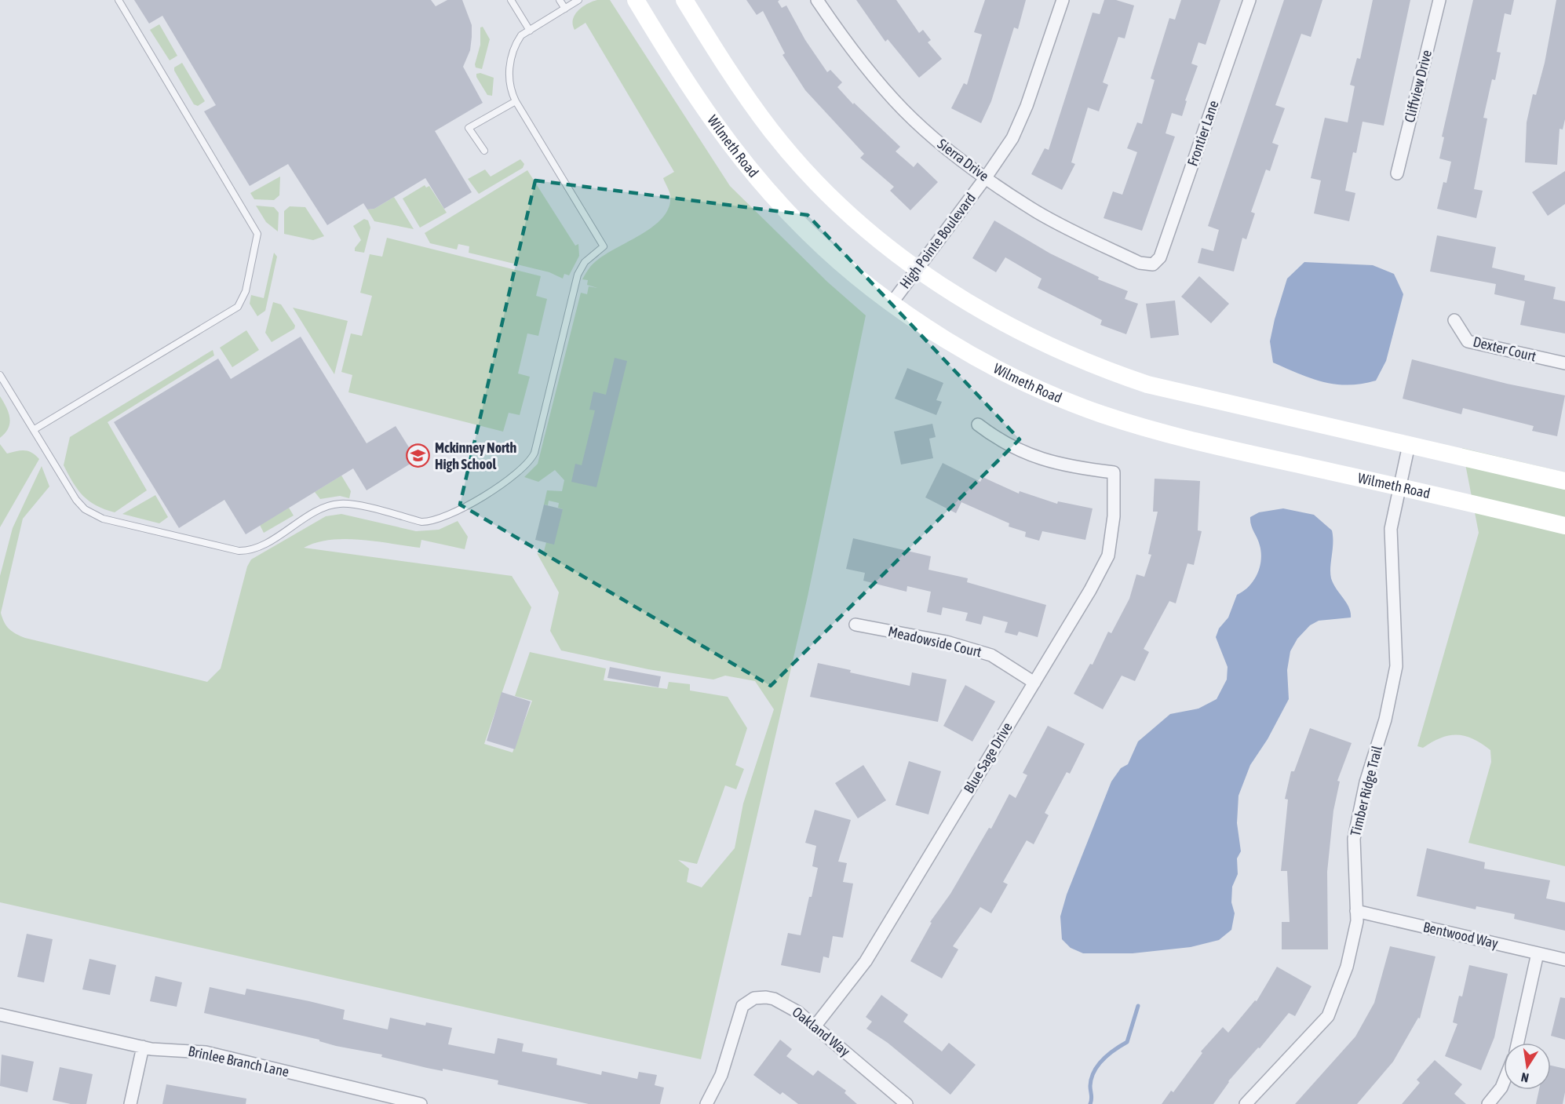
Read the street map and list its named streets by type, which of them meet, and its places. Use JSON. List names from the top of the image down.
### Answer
{
  "streets": {
    "main road": ["Wilmeth Road"],
    "street": [
      "Cliffview Drive",
      "Frontier Lane",
      "Sierra Drive",
      "High Pointe Boulevard",
      "Dexter Court",
      "Meadowside Court",
      "Blue Sage Drive",
      "Timber Ridge Trail",
      "Bentwood Way",
      "Oakland Way",
      "Brinlee Branch Lane"
    ]
  },
  "crossings": [
    ["Frontier Lane", "Sierra Drive"],
    ["Wilmeth Road", "High Pointe Boulevard"],
    ["Wilmeth Road", "Timber Ridge Trail"],
    ["Sierra Drive", "High Pointe Boulevard"],
    ["Meadowside Court", "Blue Sage Drive"],
    ["Blue Sage Drive", "Oakland Way"],
    ["Timber Ridge Trail", "Bentwood Way"]
  ],
  "places": {
    "school or university": ["Mckinney North High School"]
  },
  "north": "bottom"
}
